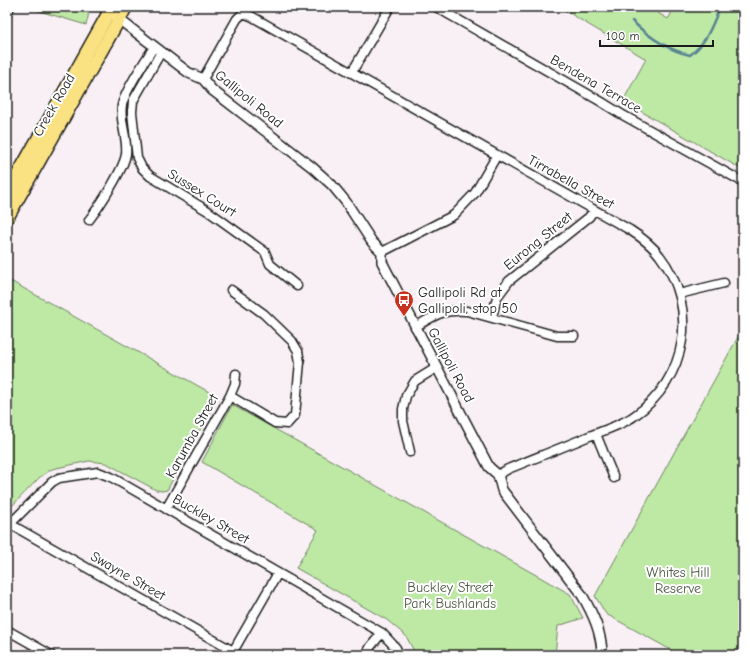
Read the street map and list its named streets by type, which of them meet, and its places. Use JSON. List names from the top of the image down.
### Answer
{
  "streets": {
    "main road": ["Creek Road"],
    "street": [
      "Bendena Terrace",
      "Gallipoli Road",
      "Tirrabella Street",
      "Sussex Court",
      "Eurong Street",
      "Karumba Street",
      "Buckley Street",
      "Swayne Street"
    ]
  },
  "crossings": [
    ["Gallipoli Road", "Creek Road"],
    ["Gallipoli Road", "Tirrabella Street"],
    ["Gallipoli Road", "Sussex Court"],
    ["Tirrabella Street", "Eurong Street"],
    ["Karumba Street", "Buckley Street"],
    ["Buckley Street", "Swayne Street"]
  ],
  "parks": ["Whites Hill Reserve", "Buckley Street Park Bushlands"],
  "places": {
    "bus stop": ["Gallipoli Rd at Gallipoli, stop 50"]
  },
  "scale_bar": "100 m"
}
